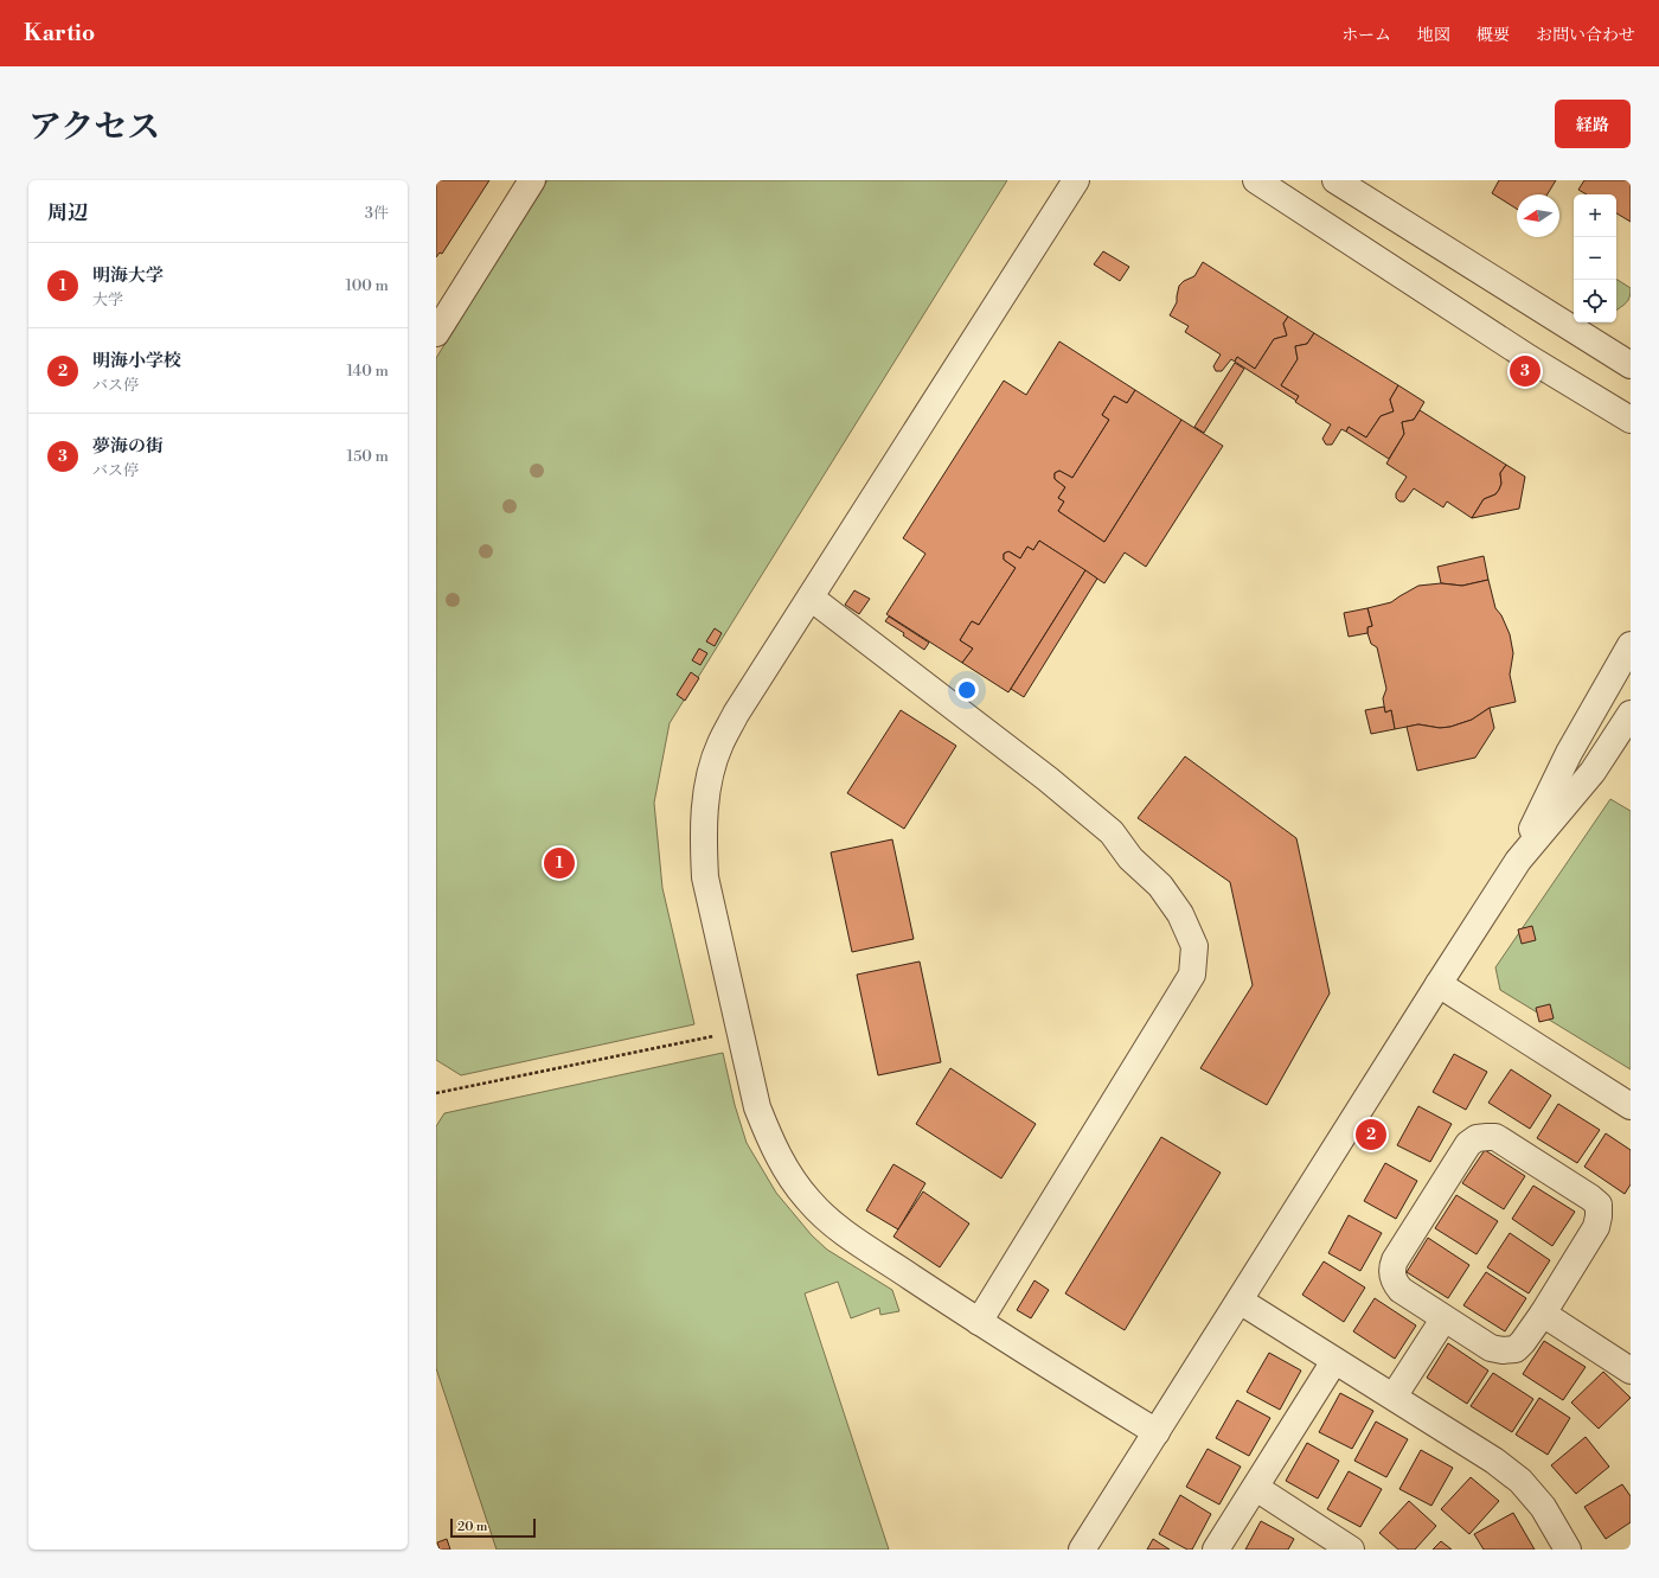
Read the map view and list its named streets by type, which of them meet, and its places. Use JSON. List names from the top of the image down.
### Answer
{
  "scale_bar": "20 m",
  "north": "left",
  "page": {
    "header": "Kartio",
    "nav": [
      "ホーム",
      "地図",
      "概要",
      "お問い合わせ"
    ],
    "title": "アクセス",
    "buttons": "経路",
    "heading": ["周辺", "3件"],
    "map_buttons": ["+", "−"],
    "list": [
      {
        "mark": "1",
        "name": "明海大学",
        "note": "大学",
        "value": "100 m"
      },
      {
        "mark": "2",
        "name": "明海小学校",
        "note": "バス停",
        "value": "140 m"
      },
      {
        "mark": "3",
        "name": "夢海の街",
        "note": "バス停",
        "value": "150 m"
      }
    ],
    "pins": ["3", "1", "2"],
    "scale": "20 m"
  }
}
